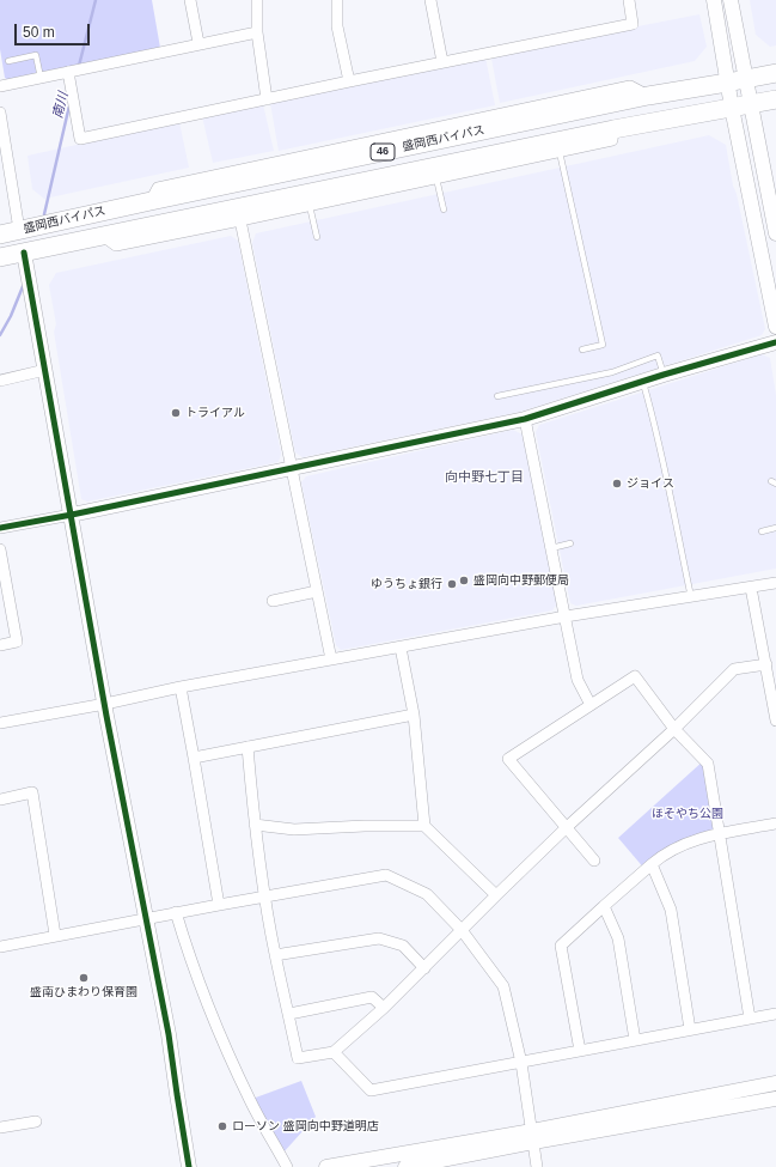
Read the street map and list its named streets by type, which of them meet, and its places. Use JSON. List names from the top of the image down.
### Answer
{
  "streets": {
    "highway": ["盛岡西バイパス", "46"]
  },
  "districts": ["向中野七丁目"],
  "water": ["南川"],
  "parks": ["ほそやち公園"],
  "places": [
    "トライアル",
    "ジョイス",
    "盛岡向中野郵便局",
    "ゆうちょ銀行",
    "盛南ひまわり保育園",
    "ローソン 盛岡向中野道明店"
  ],
  "scale_bar": "50 m"
}
